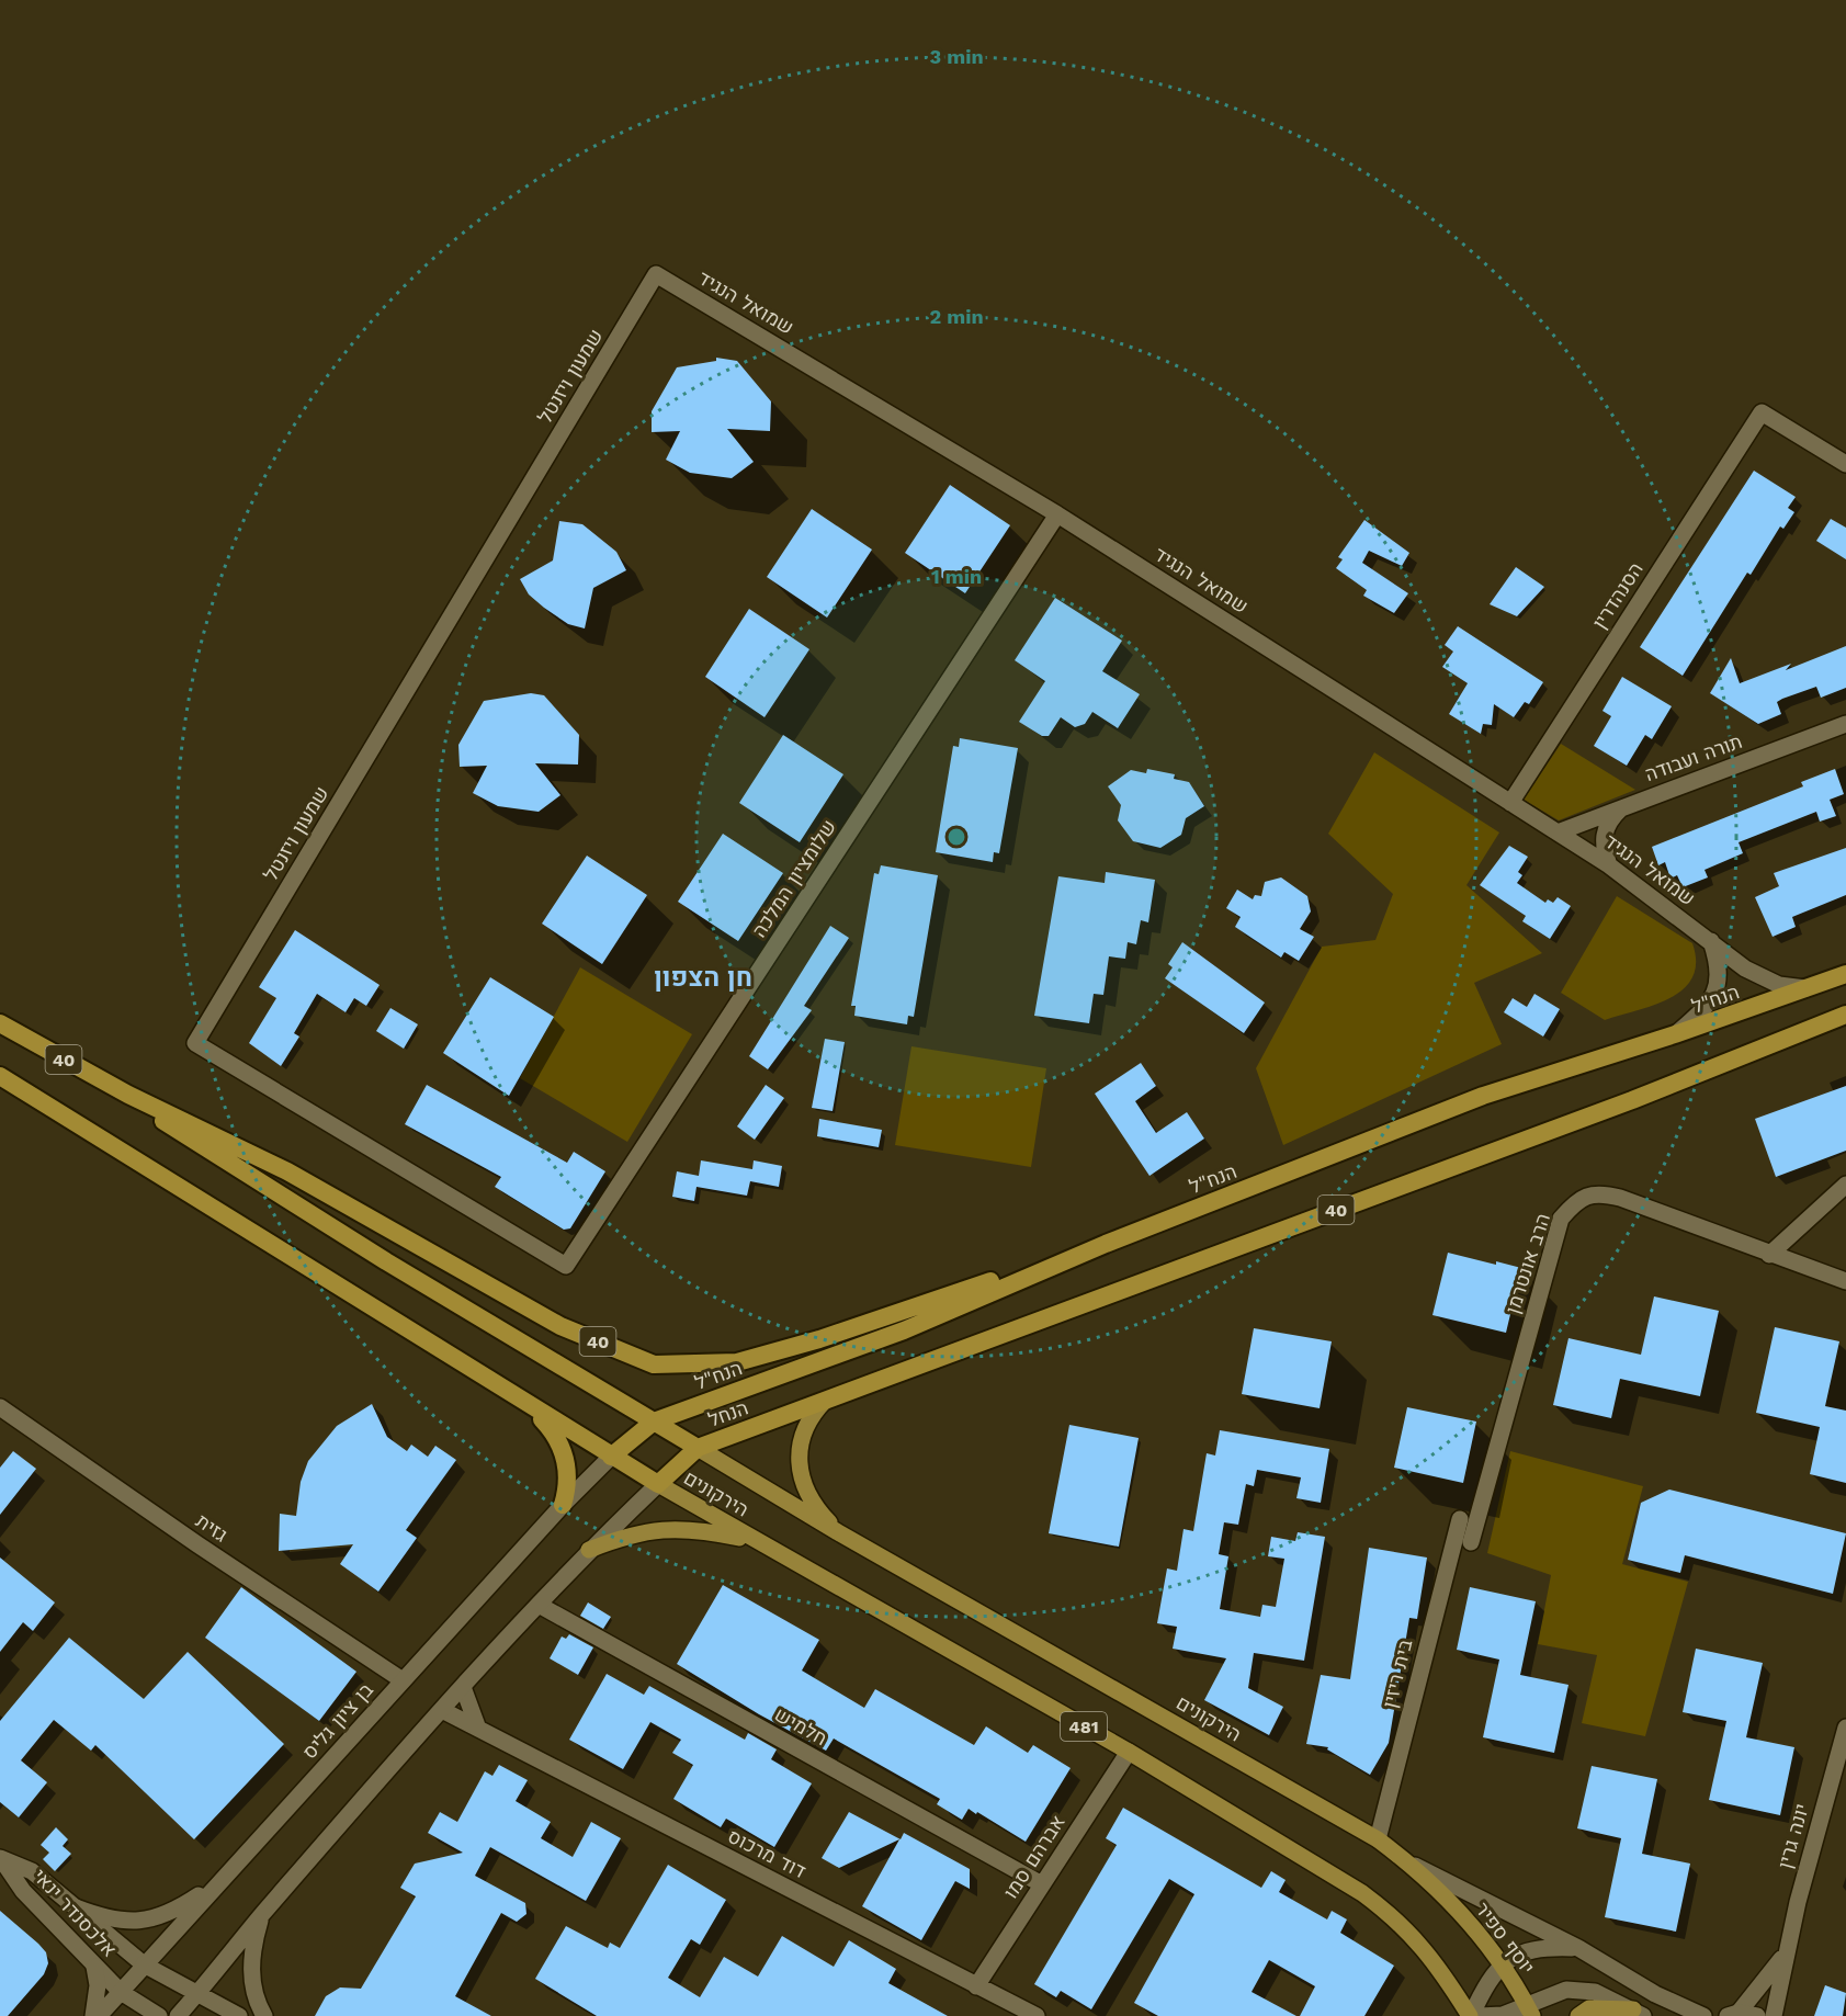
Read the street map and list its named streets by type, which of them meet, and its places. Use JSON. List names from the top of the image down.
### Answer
{
  "streets": {
    "highway": ["הנח\"ל", "40", "הנחל"],
    "main road": ["הירקונים", "481", "יוסף ספיר"],
    "street": [
      "שמואל הנגיד",
      "שמעון ויזנטל",
      "הסנהדרין",
      "תורה ועבודה",
      "שלומציון המלכה",
      "הרב אונטרמן",
      "גזית",
      "בית ריזין",
      "בן ציון גליס",
      "חלמיש",
      "יונה גרין",
      "דוד מרכוס",
      "אברהם סמו",
      "אלכסנדר ינאי"
    ]
  },
  "crossings": [
    ["שמואל הנגיד", "שמעון ויזנטל"],
    ["שמואל הנגיד", "הסנהדרין"],
    ["שמואל הנגיד", "תורה ועבודה"],
    ["שמואל הנגיד", "שלומציון המלכה"],
    ["שמואל הנגיד", "הנח\"ל"],
    ["שמעון ויזנטל", "שלומציון המלכה"],
    ["הנח\"ל", "40"],
    ["הנח\"ל", "בן ציון גליס"],
    ["40", "הנחל"],
    ["40", "הירקונים"],
    ["40", "בן ציון גליס"],
    ["הנחל", "הירקונים"],
    ["הירקונים", "בית ריזין"],
    ["הירקונים", "אברהם סמו"],
    ["הירקונים", "יוסף ספיר"],
    ["גזית", "בן ציון גליס"],
    ["בן ציון גליס", "אלכסנדר ינאי"],
    ["חלמיש", "אברהם סמו"],
    ["דוד מרכוס", "אברהם סמו"]
  ],
  "districts": ["חן הצפון"],
  "rings": ["3 min", "2 min", "1 min"]
}
